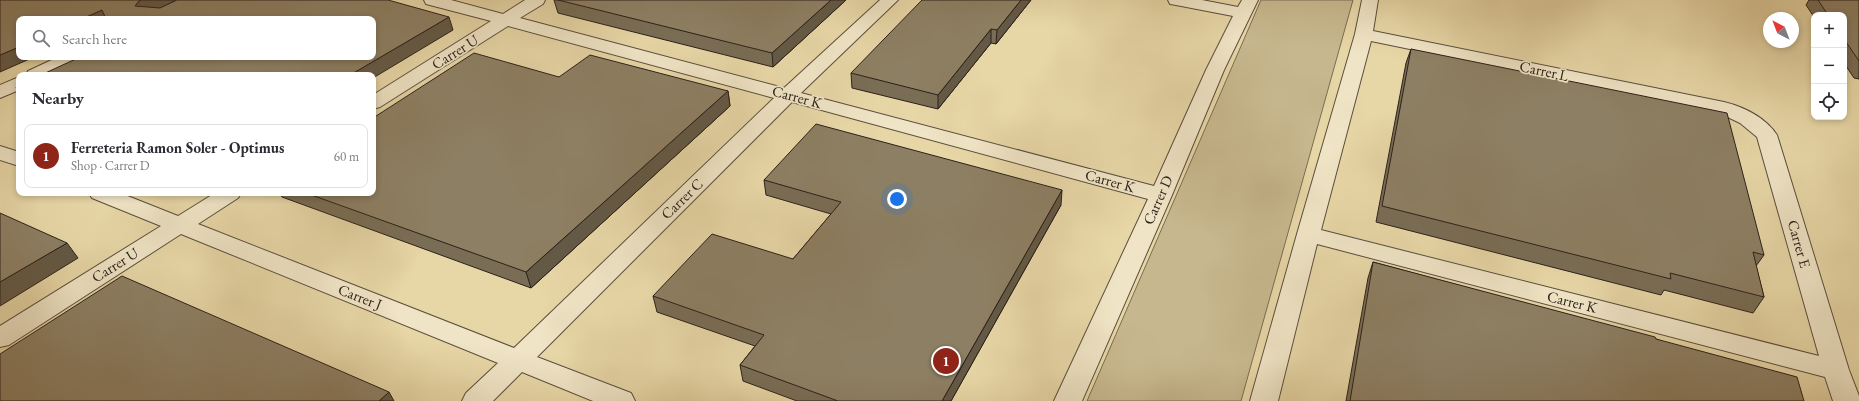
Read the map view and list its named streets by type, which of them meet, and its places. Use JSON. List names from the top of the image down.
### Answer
{
  "streets": {
    "street": [
      "Carrer U",
      "Carrer L",
      "Carrer K",
      "Carrer C",
      "Carrer D",
      "Carrer E",
      "Carrer J"
    ]
  },
  "crossings": [
    ["Carrer U", "Carrer K"],
    ["Carrer U", "Carrer J"],
    ["Carrer L", "Carrer E"],
    ["Carrer K", "Carrer C"],
    ["Carrer K", "Carrer D"],
    ["Carrer K", "Carrer E"],
    ["Carrer C", "Carrer J"]
  ],
  "north": "top left",
  "page": {
    "map_buttons": ["+", "−"],
    "search": "Search here",
    "heading": "Nearby",
    "list": [
      {
        "mark": "1",
        "name": "Ferreteria Ramon Soler - Optimus",
        "note": "Shop · Carrer D",
        "value": "60 m"
      }
    ],
    "pins": "1"
  }
}
